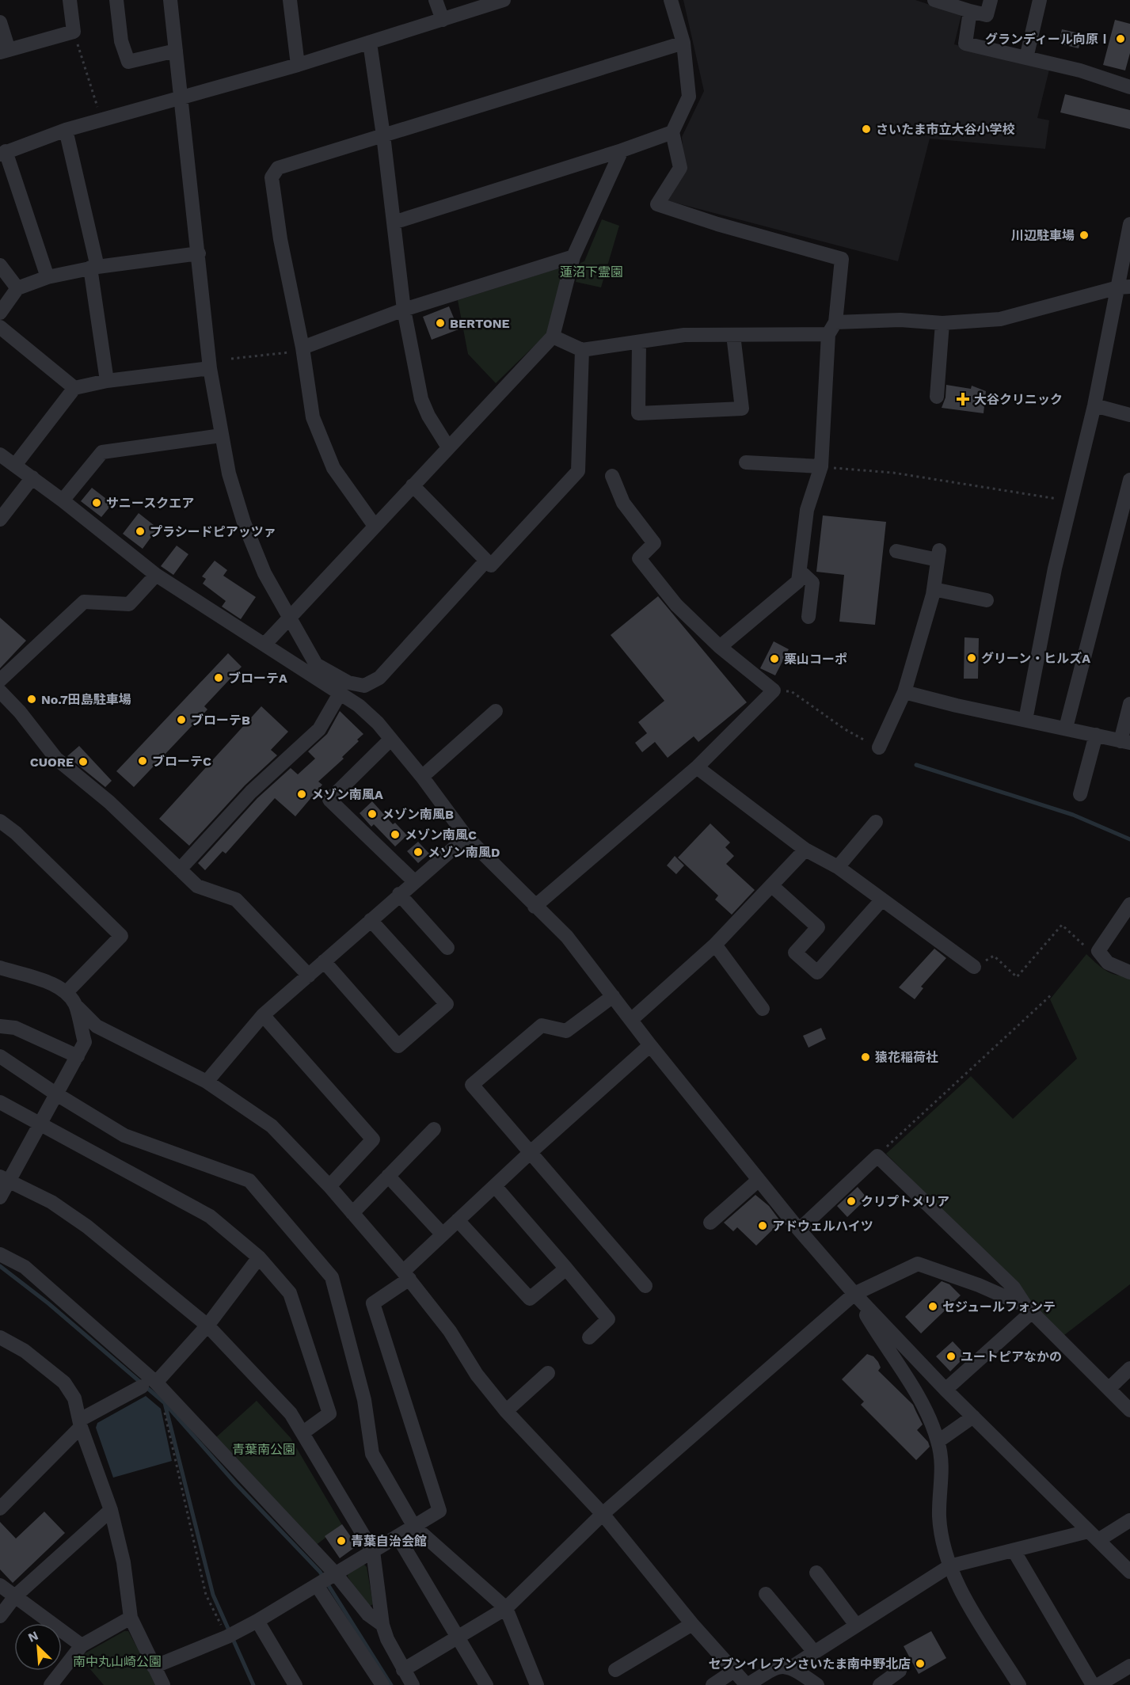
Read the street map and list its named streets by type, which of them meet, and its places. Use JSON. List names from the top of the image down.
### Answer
{
  "parks": ["蓮沼下霊園", "青葉南公園", "南中丸山崎公園"],
  "places": {
    "other": [
      "グランディール向原Ⅰ",
      "さいたま市立大谷小学校",
      "川辺駐車場",
      "BERTONE",
      "サニースクエア",
      "プラシードピアッツァ",
      "グリーン・ヒルズA",
      "栗山コーポ",
      "ブローテA",
      "No.7田島駐車場",
      "ブローテB",
      "ブローテC",
      "CUORE",
      "メゾン南風A",
      "メゾン南風B",
      "メゾン南風C",
      "メゾン南風D",
      "猿花稲荷社",
      "クリプトメリア",
      "アドウェルハイツ",
      "セジュールフォンテ",
      "ユートピアなかの",
      "青葉自治会館",
      "セブンイレブンさいたま南中野北店"
    ],
    "health": ["大谷クリニック"]
  },
  "north": "top left"
}
